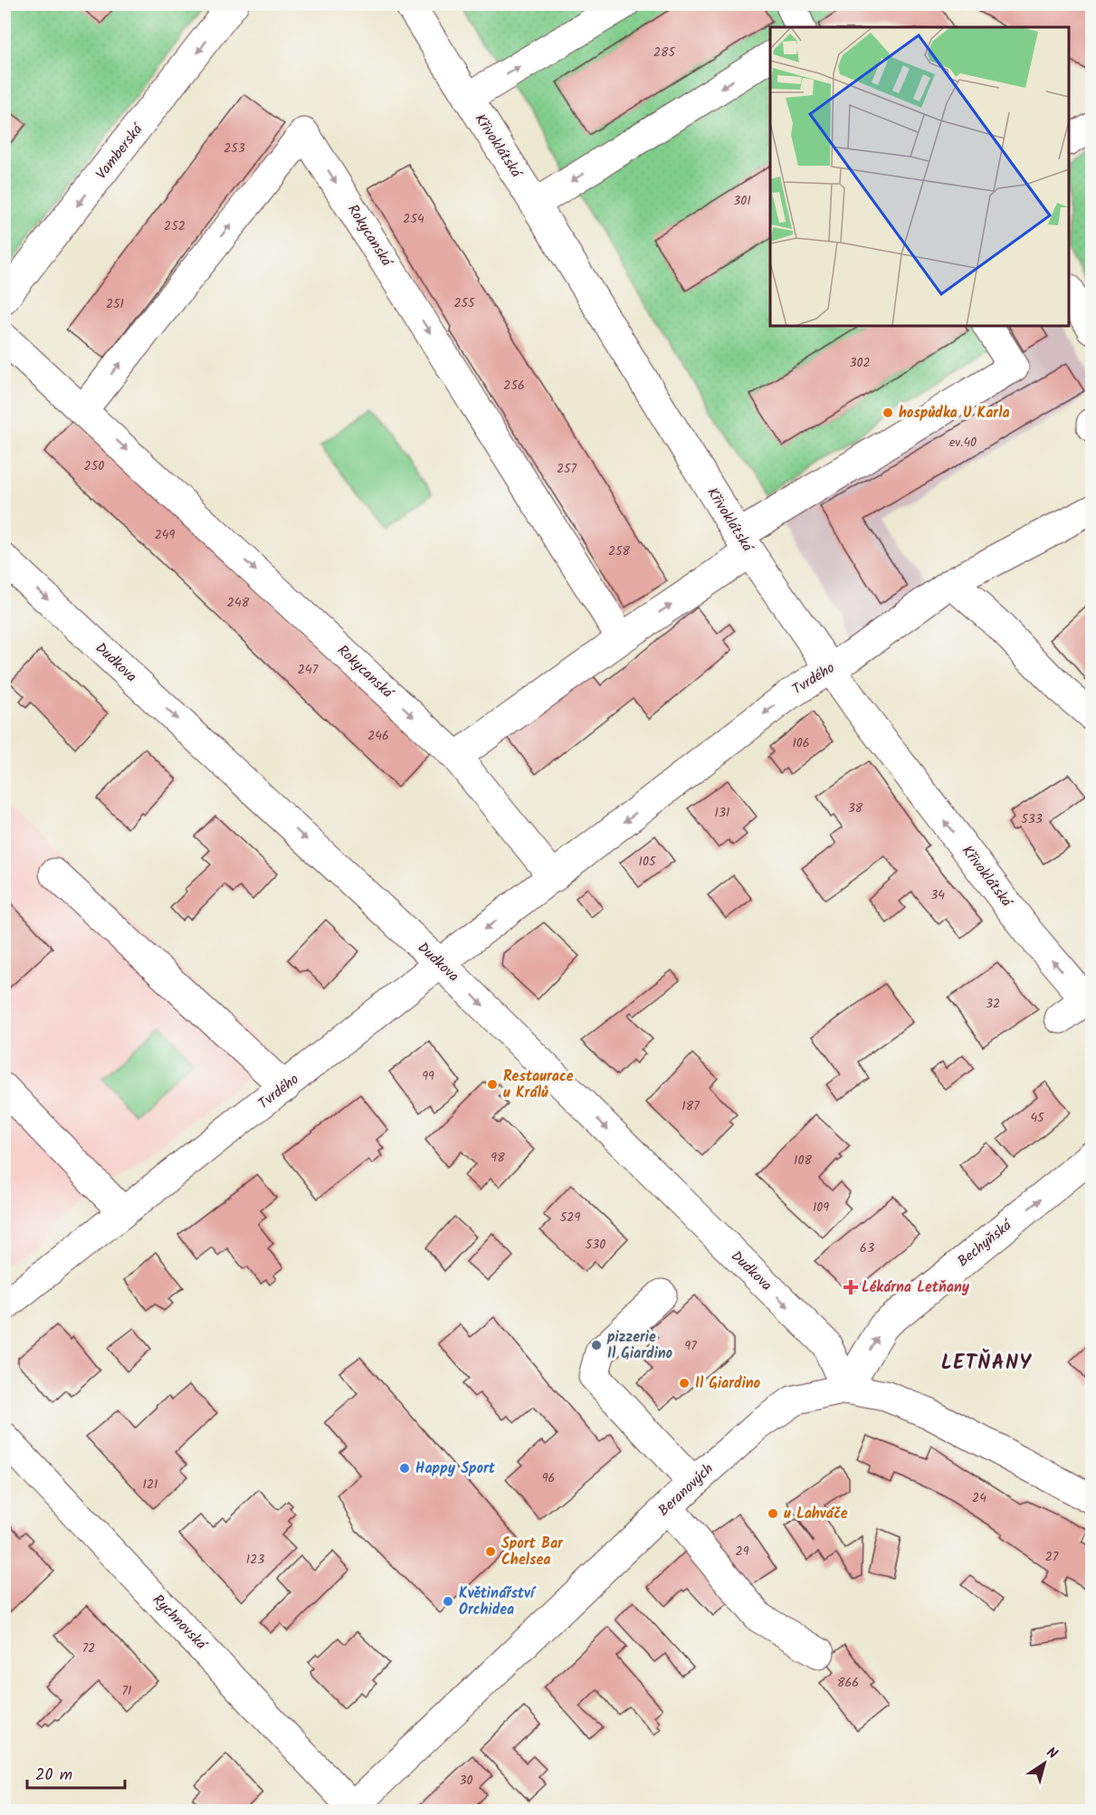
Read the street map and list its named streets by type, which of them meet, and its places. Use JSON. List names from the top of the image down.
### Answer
{
  "streets": {
    "street": [
      "Křivoklátská",
      "Vamberská",
      "Rokycanská",
      "Dudkova",
      "Tvrdého",
      "Bechyňská",
      "Beranových",
      "Rychnovská"
    ]
  },
  "crossings": [
    ["Křivoklátská", "Tvrdého"],
    ["Dudkova", "Tvrdého"],
    ["Dudkova", "Bechyňská"],
    ["Dudkova", "Beranových"],
    ["Bechyňská", "Beranových"],
    ["Beranových", "Rychnovská"]
  ],
  "one_way": ["Vamberská", "Bechyňská"],
  "districts": ["LETŇANY"],
  "places": {
    "other": [
      "hospůdka U Karla",
      "Restaurace u Králů",
      "pizzerie Il Giardino",
      "Il Giardino",
      "Happy Sport",
      "u Lahváče",
      "Sport Bar Chelsea",
      "Květinářství Orchidea"
    ],
    "health": ["Lékárna Letňany"]
  },
  "house_numbers": [
    "285",
    "253",
    "301",
    "254",
    "252",
    "255",
    "251",
    "302",
    "256",
    "ev.40",
    "250",
    "257",
    "249",
    "258",
    "248",
    "247",
    "246",
    "106",
    "38",
    "131",
    "533",
    "105",
    "34",
    "32",
    "99",
    "187",
    "45",
    "98",
    "108",
    "109",
    "529",
    "530",
    "63",
    "97",
    "96",
    "121",
    "24",
    "29",
    "27",
    "123",
    "72",
    "866",
    "71",
    "30"
  ],
  "scale_bar": "20 m",
  "north": "top right"
}
